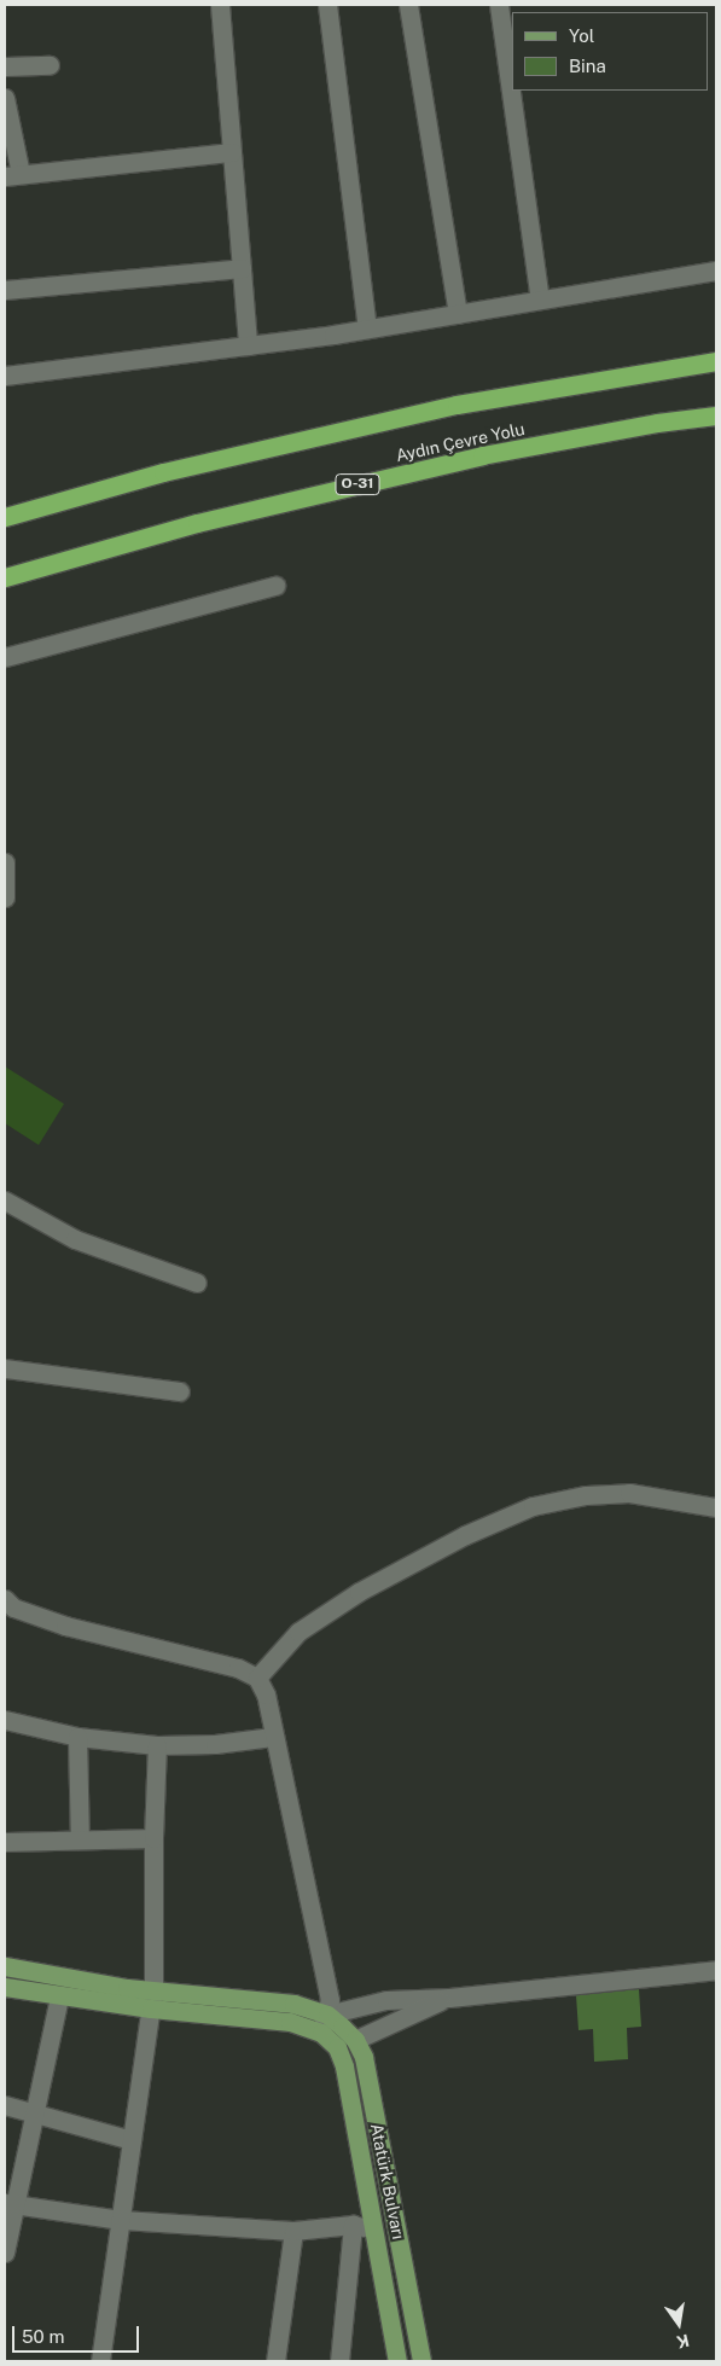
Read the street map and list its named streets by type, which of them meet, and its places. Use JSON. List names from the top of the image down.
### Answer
{
  "streets": {
    "highway": ["Aydın Çevre Yolu", "O-31"],
    "main road": ["Atatürk Bulvarı"]
  },
  "legend": ["Yol", "Bina"],
  "scale_bar": "50 m",
  "north": "bottom"
}
